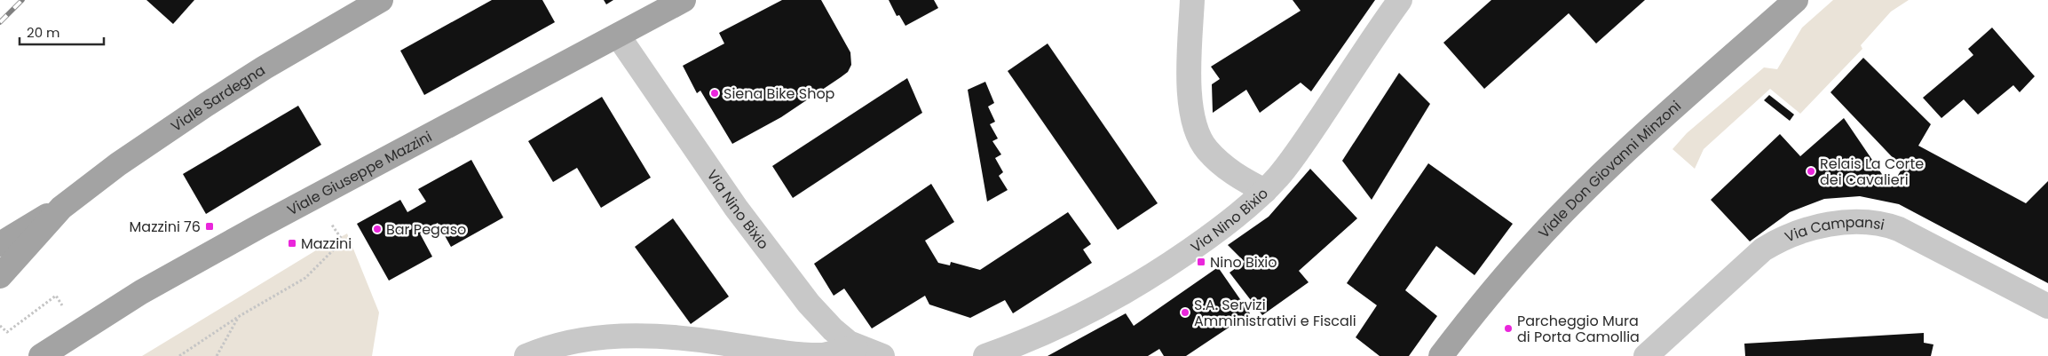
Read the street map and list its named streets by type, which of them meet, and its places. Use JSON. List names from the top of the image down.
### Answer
{
  "streets": {
    "main road": ["Viale Sardegna", "Viale Don Giovanni Minzoni", "Viale Giuseppe Mazzini"],
    "street": ["Via Nino Bixio", "Via Campansi"]
  },
  "crossings": [
    ["Viale Giuseppe Mazzini", "Via Nino Bixio"]
  ],
  "places": {
    "other": [
      "Siena Bike Shop",
      "Relais La Corte dei Cavalieri",
      "Bar Pegaso",
      "S.A. Servizi Amministrativi e Fiscali",
      "Parcheggio Mura di Porta Camollia"
    ],
    "transit": ["Mazzini 76", "Mazzini", "Nino Bixio"]
  },
  "scale_bar": "20 m"
}
